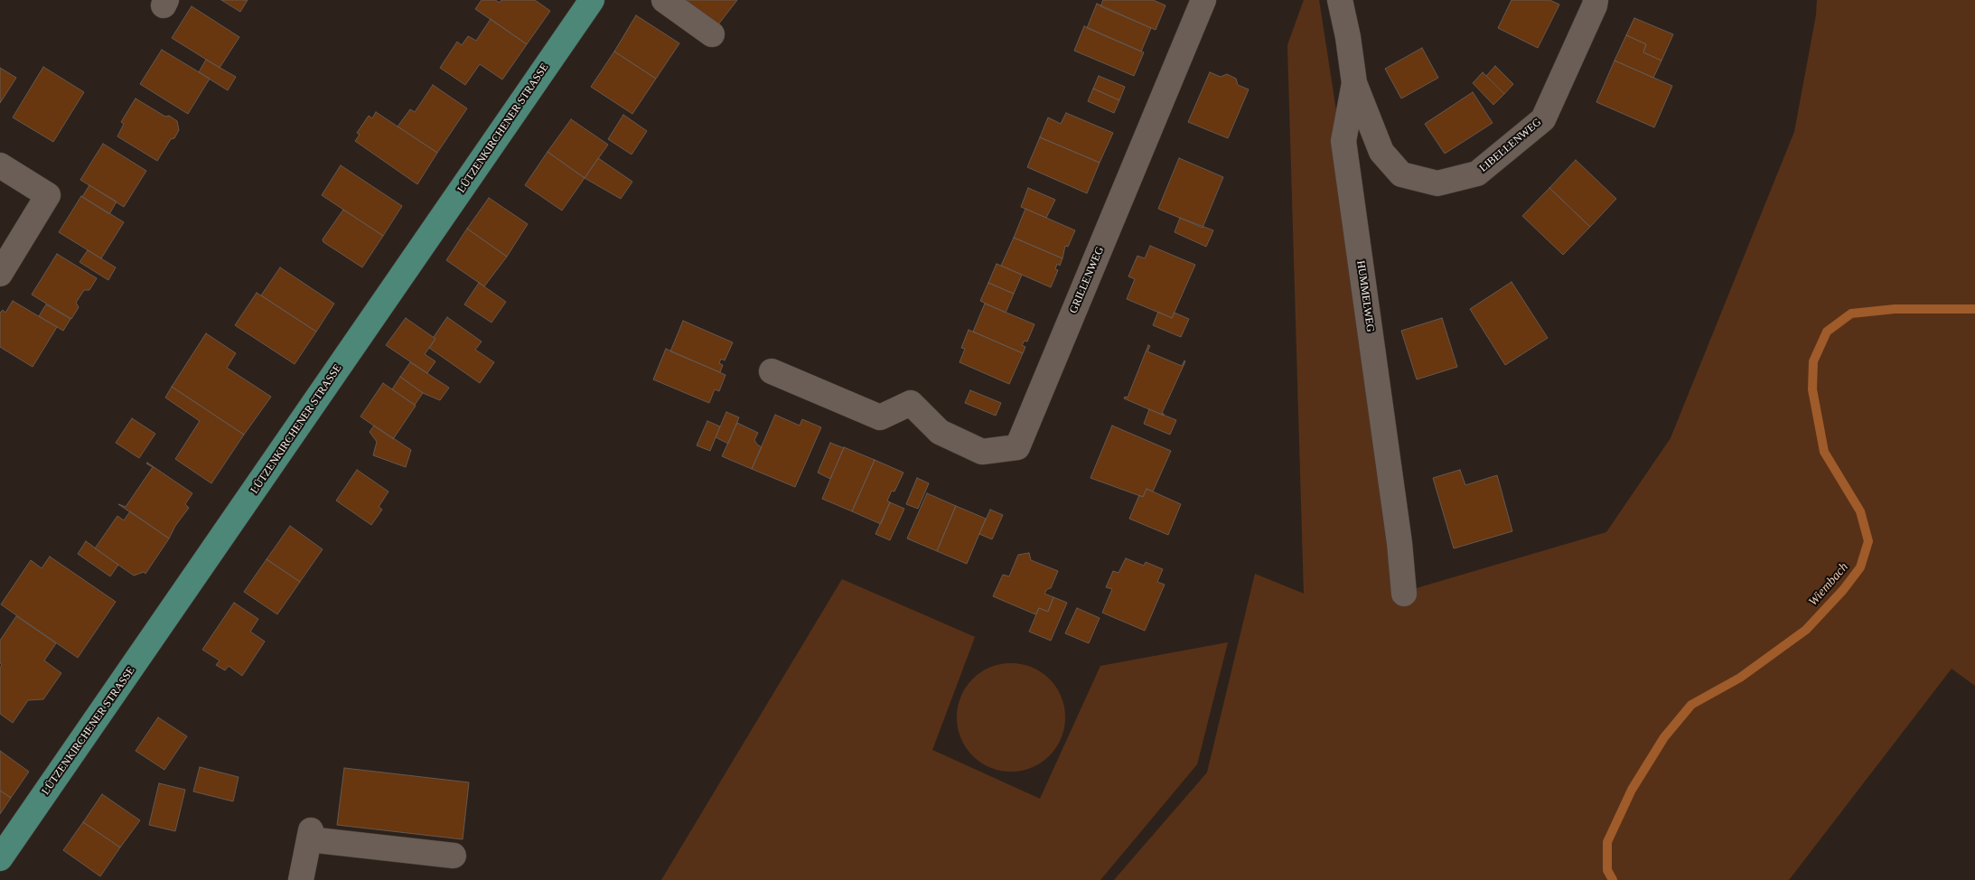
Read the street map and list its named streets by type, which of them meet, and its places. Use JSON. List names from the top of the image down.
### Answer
{
  "streets": {
    "main road": ["LÜTZENKIRCHENER STRASSE"],
    "street": ["LIBELLENWEG", "GRILLENWEG", "HUMMELWEG"]
  },
  "crossings": [
    ["LIBELLENWEG", "HUMMELWEG"]
  ],
  "water": ["Wiembach"]
}
